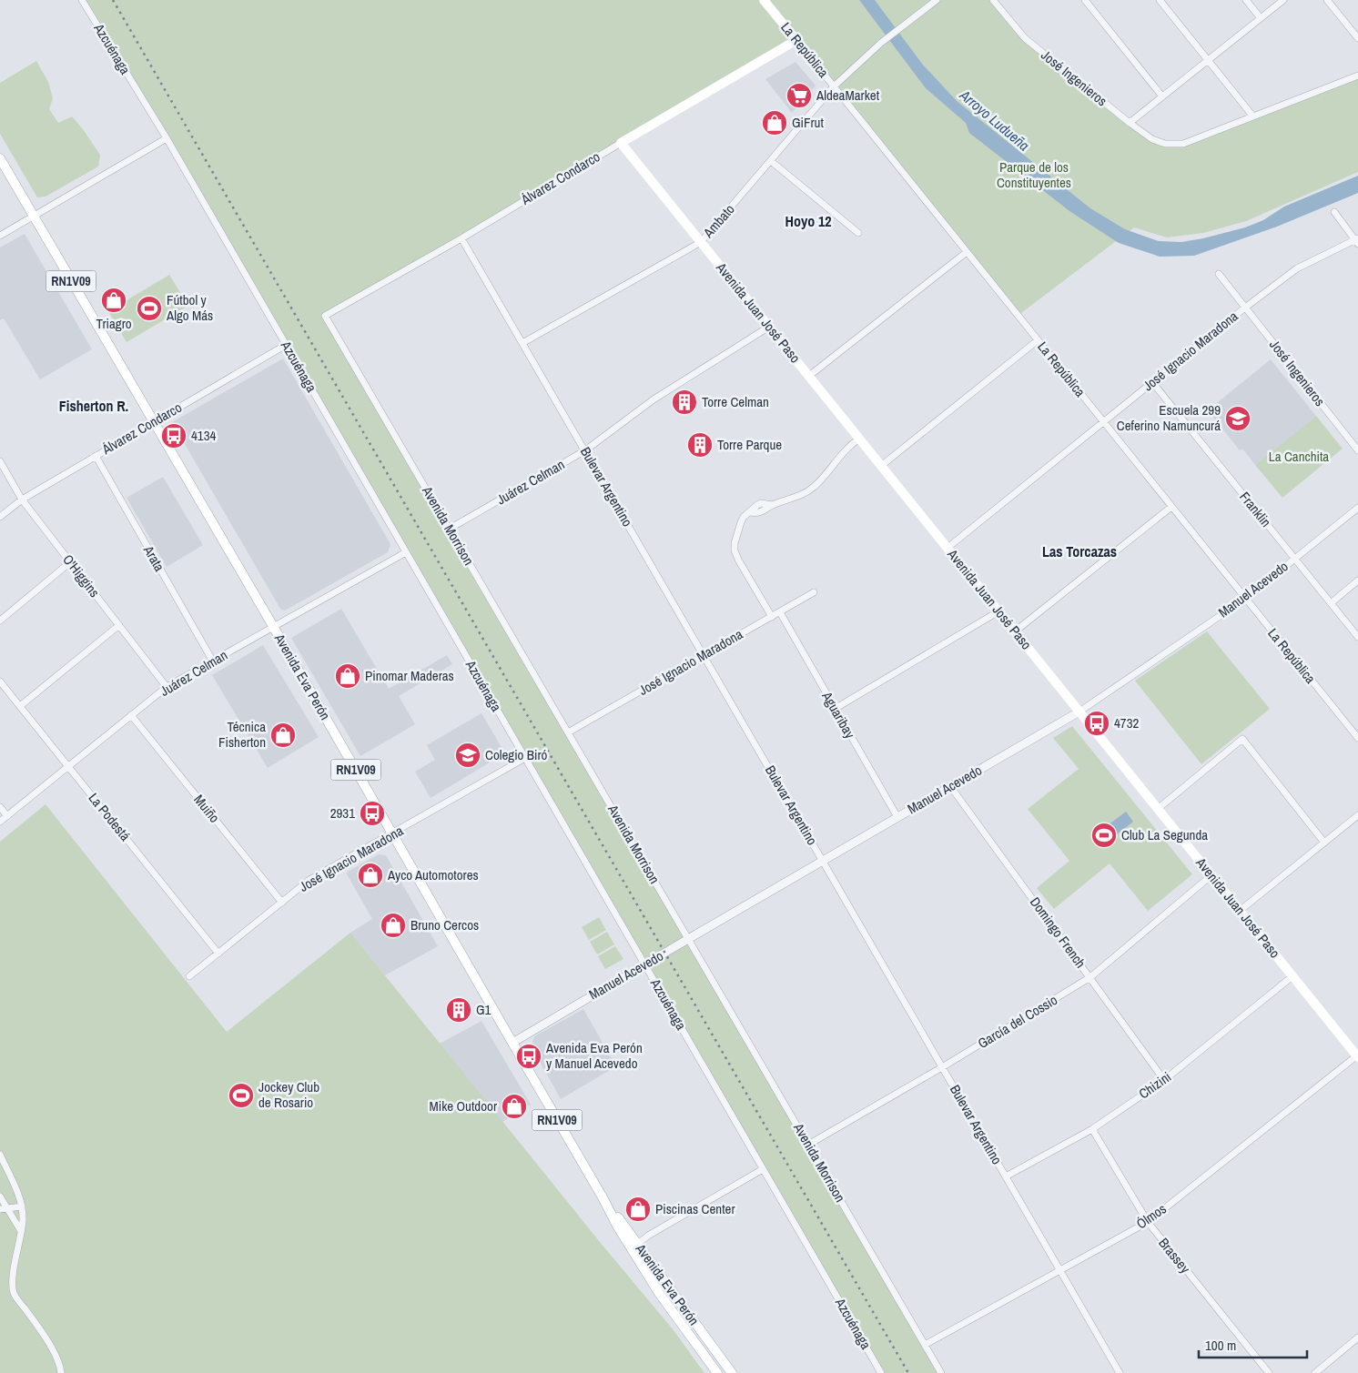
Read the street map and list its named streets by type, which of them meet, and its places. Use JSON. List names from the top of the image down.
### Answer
{
  "streets": {
    "main road": [
      "La República",
      "Álvarez Condarco",
      "RN1V09",
      "Avenida Juan José Paso",
      "Avenida Eva Perón"
    ],
    "street": [
      "Azcuénaga",
      "José Ingenieros",
      "Ambato",
      "José Ignacio Maradona",
      "Juárez Celman",
      "Bulevar Argentino",
      "Franklin",
      "Avenida Morrison",
      "Arata",
      "O'Higgins",
      "Manuel Acevedo",
      "Aguaribay",
      "Muiño",
      "La Podestá",
      "Domingo French",
      "García del Cossio",
      "Chizini",
      "Ólmos",
      "Brassey"
    ]
  },
  "crossings": [
    ["Azcuénaga", "Álvarez Condarco"],
    ["Azcuénaga", "José Ignacio Maradona"],
    ["Azcuénaga", "Juárez Celman"],
    ["Azcuénaga", "Manuel Acevedo"],
    ["La República", "Álvarez Condarco"],
    ["La República", "Ambato"],
    ["La República", "José Ignacio Maradona"],
    ["La República", "Manuel Acevedo"],
    ["José Ingenieros", "José Ignacio Maradona"],
    ["Álvarez Condarco", "Avenida Juan José Paso"],
    ["Álvarez Condarco", "Bulevar Argentino"],
    ["Álvarez Condarco", "Avenida Morrison"],
    ["Álvarez Condarco", "Arata"],
    ["Álvarez Condarco", "O'Higgins"],
    ["Álvarez Condarco", "Avenida Eva Perón"],
    ["Ambato", "Avenida Juan José Paso"],
    ["Ambato", "Bulevar Argentino"],
    ["Avenida Juan José Paso", "José Ignacio Maradona"],
    ["Avenida Juan José Paso", "Juárez Celman"],
    ["Avenida Juan José Paso", "Manuel Acevedo"],
    ["Avenida Juan José Paso", "García del Cossio"],
    ["Avenida Juan José Paso", "Chizini"],
    ["Avenida Juan José Paso", "Ólmos"],
    ["José Ignacio Maradona", "Bulevar Argentino"],
    ["José Ignacio Maradona", "Franklin"],
    ["José Ignacio Maradona", "Avenida Morrison"],
    ["José Ignacio Maradona", "Avenida Eva Perón"],
    ["José Ignacio Maradona", "Aguaribay"],
    ["José Ignacio Maradona", "Muiño"],
    ["José Ignacio Maradona", "La Podestá"],
    ["Juárez Celman", "Bulevar Argentino"],
    ["Juárez Celman", "Avenida Morrison"],
    ["Juárez Celman", "Arata"],
    ["Juárez Celman", "O'Higgins"],
    ["Juárez Celman", "Avenida Eva Perón"],
    ["Juárez Celman", "Muiño"],
    ["Juárez Celman", "La Podestá"],
    ["Bulevar Argentino", "Manuel Acevedo"],
    ["Bulevar Argentino", "García del Cossio"],
    ["Bulevar Argentino", "Chizini"],
    ["Bulevar Argentino", "Ólmos"],
    ["Franklin", "Manuel Acevedo"],
    ["Avenida Morrison", "Manuel Acevedo"],
    ["Avenida Morrison", "García del Cossio"],
    ["Avenida Morrison", "Ólmos"],
    ["Manuel Acevedo", "Avenida Eva Perón"],
    ["Manuel Acevedo", "Aguaribay"],
    ["Manuel Acevedo", "Domingo French"],
    ["Domingo French", "García del Cossio"],
    ["Domingo French", "Chizini"],
    ["Chizini", "Brassey"],
    ["Ólmos", "Brassey"]
  ],
  "districts": ["Hoyo 12", "Fisherton R.", "Las Torcazas"],
  "water": ["Arroyo Ludueña"],
  "parks": ["Parque de los Constituyentes", "La Canchita"],
  "places": {
    "supermarket": ["AldeaMarket"],
    "shop": [
      "GiFrut",
      "Triagro",
      "Pinomar Maderas",
      "Técnica Fisherton",
      "Ayco Automotores",
      "Bruno Cercos",
      "Mike Outdoor",
      "Piscinas Center"
    ],
    "sports": ["Fútbol y Algo Más", "Club La Segunda", "Jockey Club de Rosario"],
    "building": ["Torre Celman", "Torre Parque", "G1"],
    "school or university": ["Escuela 299 Ceferino Namuncurá", "Colegio Biró"],
    "bus stop": [
      "4134",
      "4732",
      "2931",
      "Avenida Eva Perón y Manuel Acevedo"
    ]
  },
  "scale_bar": "100 m"
}
